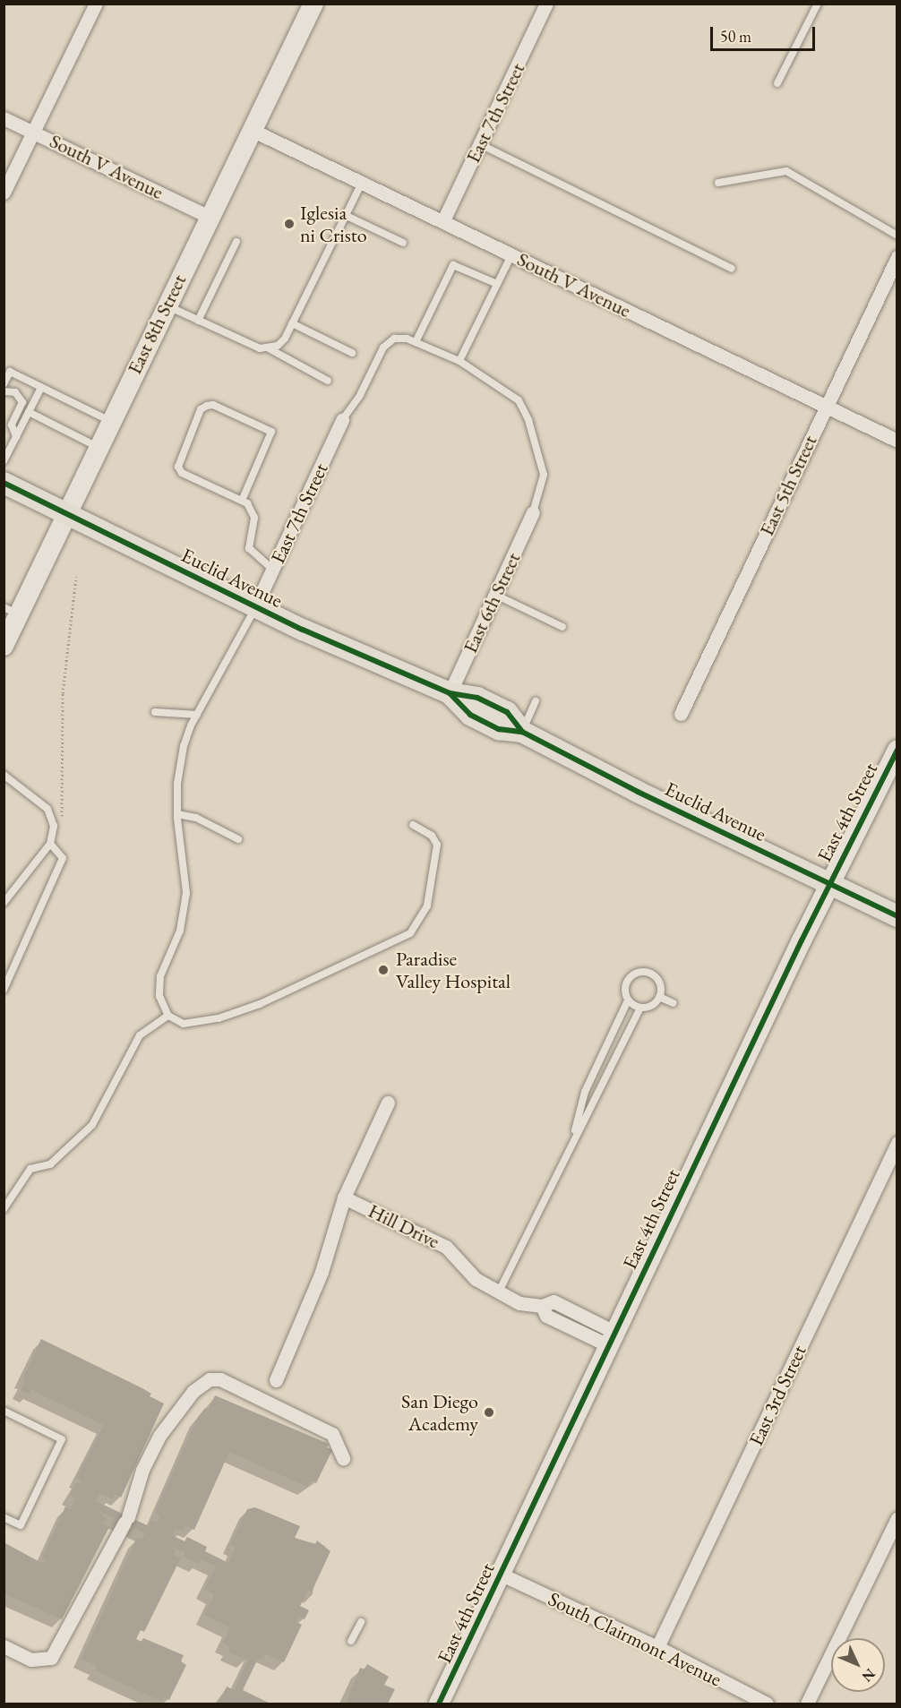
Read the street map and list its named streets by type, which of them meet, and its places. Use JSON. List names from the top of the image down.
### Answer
{
  "streets": {
    "main road": ["Euclid Avenue"],
    "street": [
      "East 7th Street",
      "South V Avenue",
      "East 8th Street",
      "East 5th Street",
      "East 6th Street",
      "East 4th Street",
      "Hill Drive",
      "East 3rd Street",
      "South Clairmont Avenue"
    ]
  },
  "crossings": [
    ["East 7th Street", "South V Avenue"],
    ["East 7th Street", "Euclid Avenue"],
    ["South V Avenue", "East 8th Street"],
    ["South V Avenue", "East 5th Street"],
    ["East 8th Street", "Euclid Avenue"],
    ["Euclid Avenue", "East 6th Street"],
    ["Euclid Avenue", "East 4th Street"],
    ["East 4th Street", "Hill Drive"],
    ["East 4th Street", "South Clairmont Avenue"],
    ["East 3rd Street", "South Clairmont Avenue"]
  ],
  "places": ["Iglesia ni Cristo", "Paradise Valley Hospital", "San Diego Academy"],
  "scale_bar": "50 m",
  "north": "bottom right"
}
